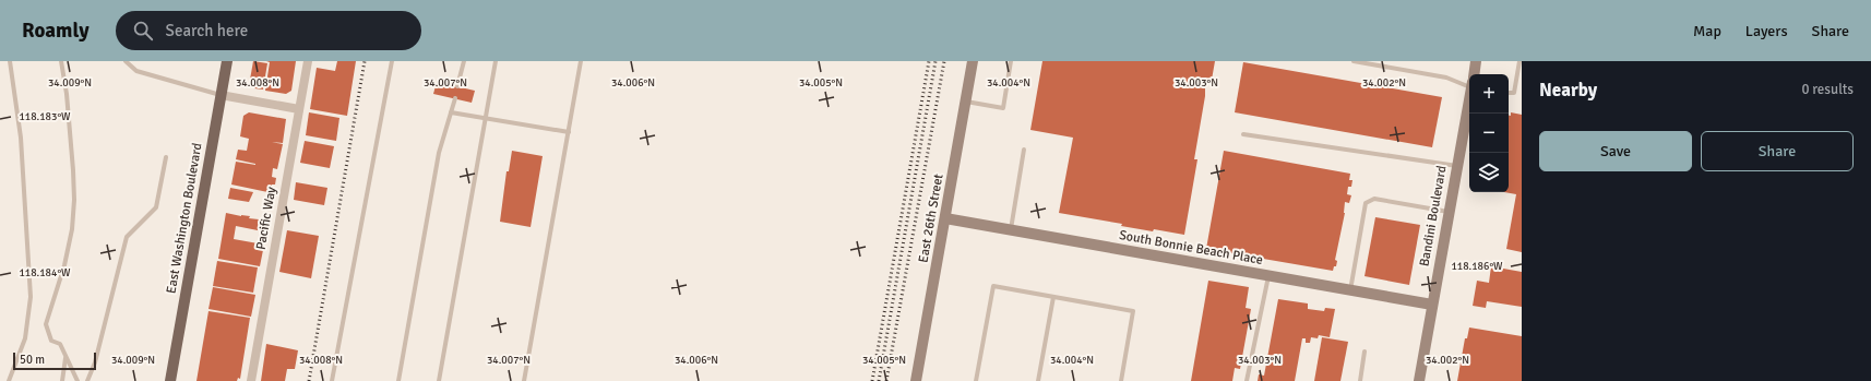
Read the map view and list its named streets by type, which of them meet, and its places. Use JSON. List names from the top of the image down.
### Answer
{
  "streets": {
    "main road": ["East Washington Boulevard"],
    "street": [
      "Bandini Boulevard",
      "Pacific Way",
      "East 26th Street",
      "South Bonnie Beach Place"
    ]
  },
  "crossings": [
    ["Bandini Boulevard", "South Bonnie Beach Place"],
    ["East 26th Street", "South Bonnie Beach Place"]
  ],
  "scale_bar": "50 m",
  "page": {
    "header": "Roamly",
    "search": "Search here",
    "nav": ["Map", "Layers", "Share"],
    "heading": ["Nearby", "0 results"],
    "map_buttons": ["+", "−"],
    "buttons": ["Save", "Share"],
    "scale": "50 m"
  },
  "coordinates": [
    "34.009°N",
    "34.008°N",
    "34.007°N",
    "34.006°N",
    "34.005°N",
    "34.004°N",
    "34.003°N",
    "34.002°N",
    "118.183°W",
    "118.186°W",
    "118.184°W"
  ]
}
